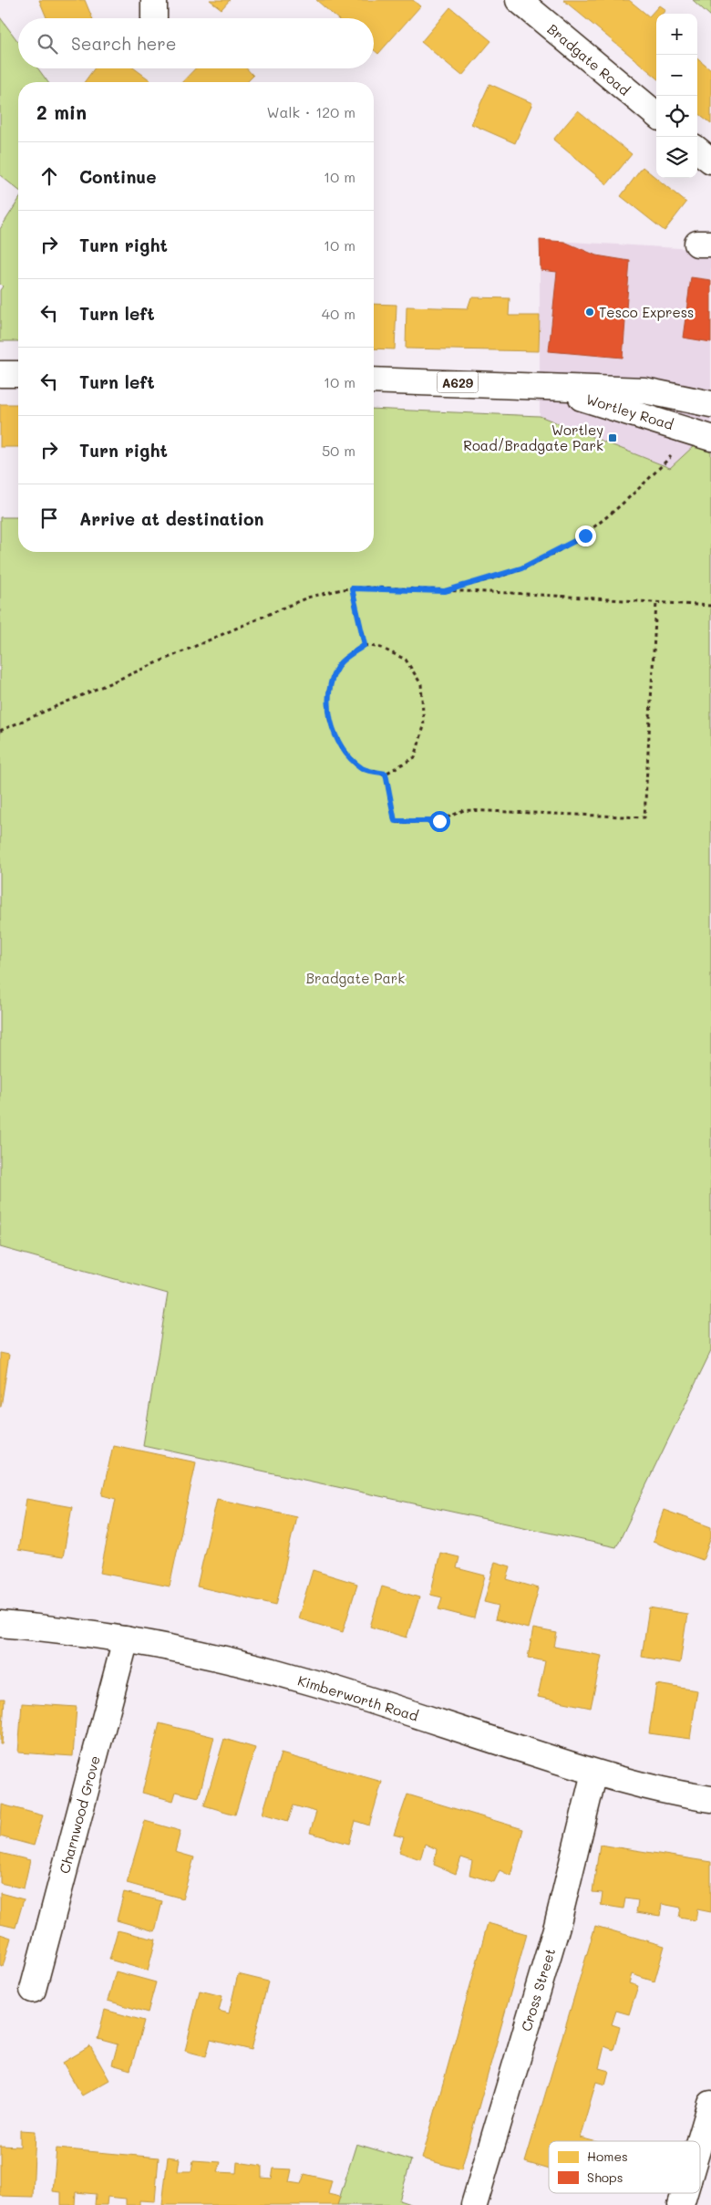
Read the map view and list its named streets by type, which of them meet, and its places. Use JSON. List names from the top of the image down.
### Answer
{
  "streets": {
    "street": [
      "Bradgate Road",
      "A629",
      "Wortley Road",
      "Kimberworth Road",
      "Charnwood Grove",
      "Cross Street"
    ]
  },
  "crossings": [
    ["Kimberworth Road", "Charnwood Grove"],
    ["Kimberworth Road", "Cross Street"]
  ],
  "parks": ["Bradgate Park"],
  "places": {
    "other": ["Tesco Express"],
    "transit": ["Wortley Road/Bradgate Park"]
  },
  "legend": ["Homes", "Shops"],
  "page": {
    "map_buttons": ["+", "−"],
    "search": "Search here",
    "heading": ["2 min", "Walk · 120 m"],
    "list": [
      ["Continue", "10 m"],
      ["Turn right", "10 m"],
      ["Turn left", "40 m"],
      ["Turn left", "10 m"],
      ["Turn right", "50 m"],
      "Arrive at destination"
    ]
  }
}
